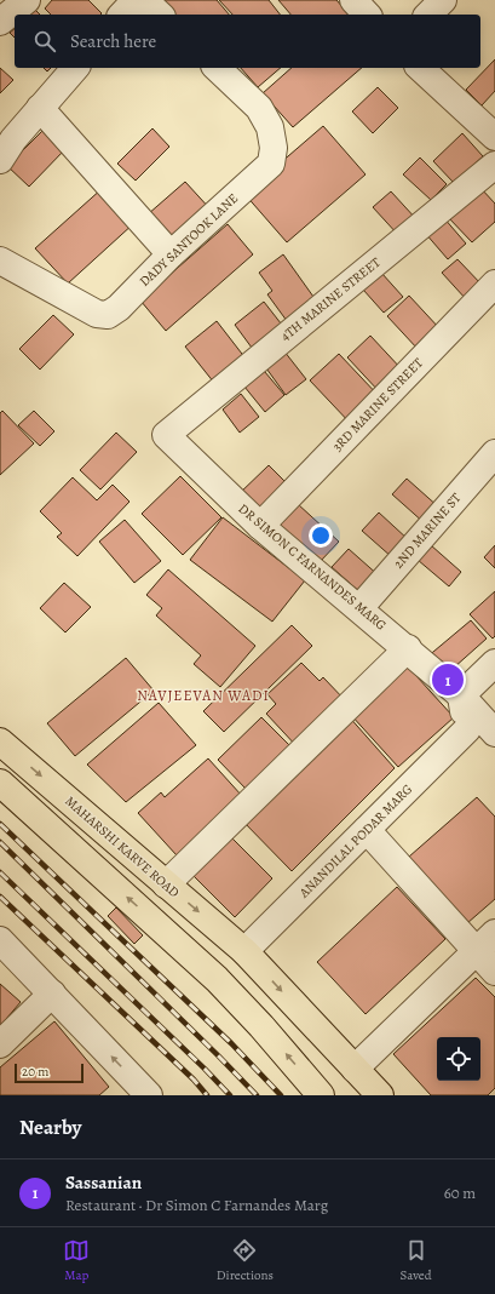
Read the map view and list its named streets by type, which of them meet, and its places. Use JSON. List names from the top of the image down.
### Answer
{
  "streets": {
    "main road": ["MAHARSHI KARVE ROAD"],
    "street": [
      "DADY SANTOOK LANE",
      "4TH MARINE STREET",
      "3RD MARINE STREET",
      "2ND MARINE ST",
      "DR SIMON C FARNANDES MARG",
      "ANANDILAL PODAR MARG"
    ]
  },
  "crossings": [
    ["4TH MARINE STREET", "DR SIMON C FARNANDES MARG"],
    ["3RD MARINE STREET", "DR SIMON C FARNANDES MARG"],
    ["2ND MARINE ST", "DR SIMON C FARNANDES MARG"],
    ["ANANDILAL PODAR MARG", "MAHARSHI KARVE ROAD"]
  ],
  "districts": ["NAVJEEVAN WADI"],
  "scale_bar": "20 m",
  "page": {
    "search": "Search here",
    "pins": "1",
    "scale": "20 m",
    "heading": "Nearby",
    "list": [
      {
        "mark": "1",
        "name": "Sassanian",
        "note": "Restaurant · Dr Simon C Farnandes Marg",
        "value": "60 m"
      }
    ],
    "nav": ["Map", "Directions", "Saved"]
  }
}
